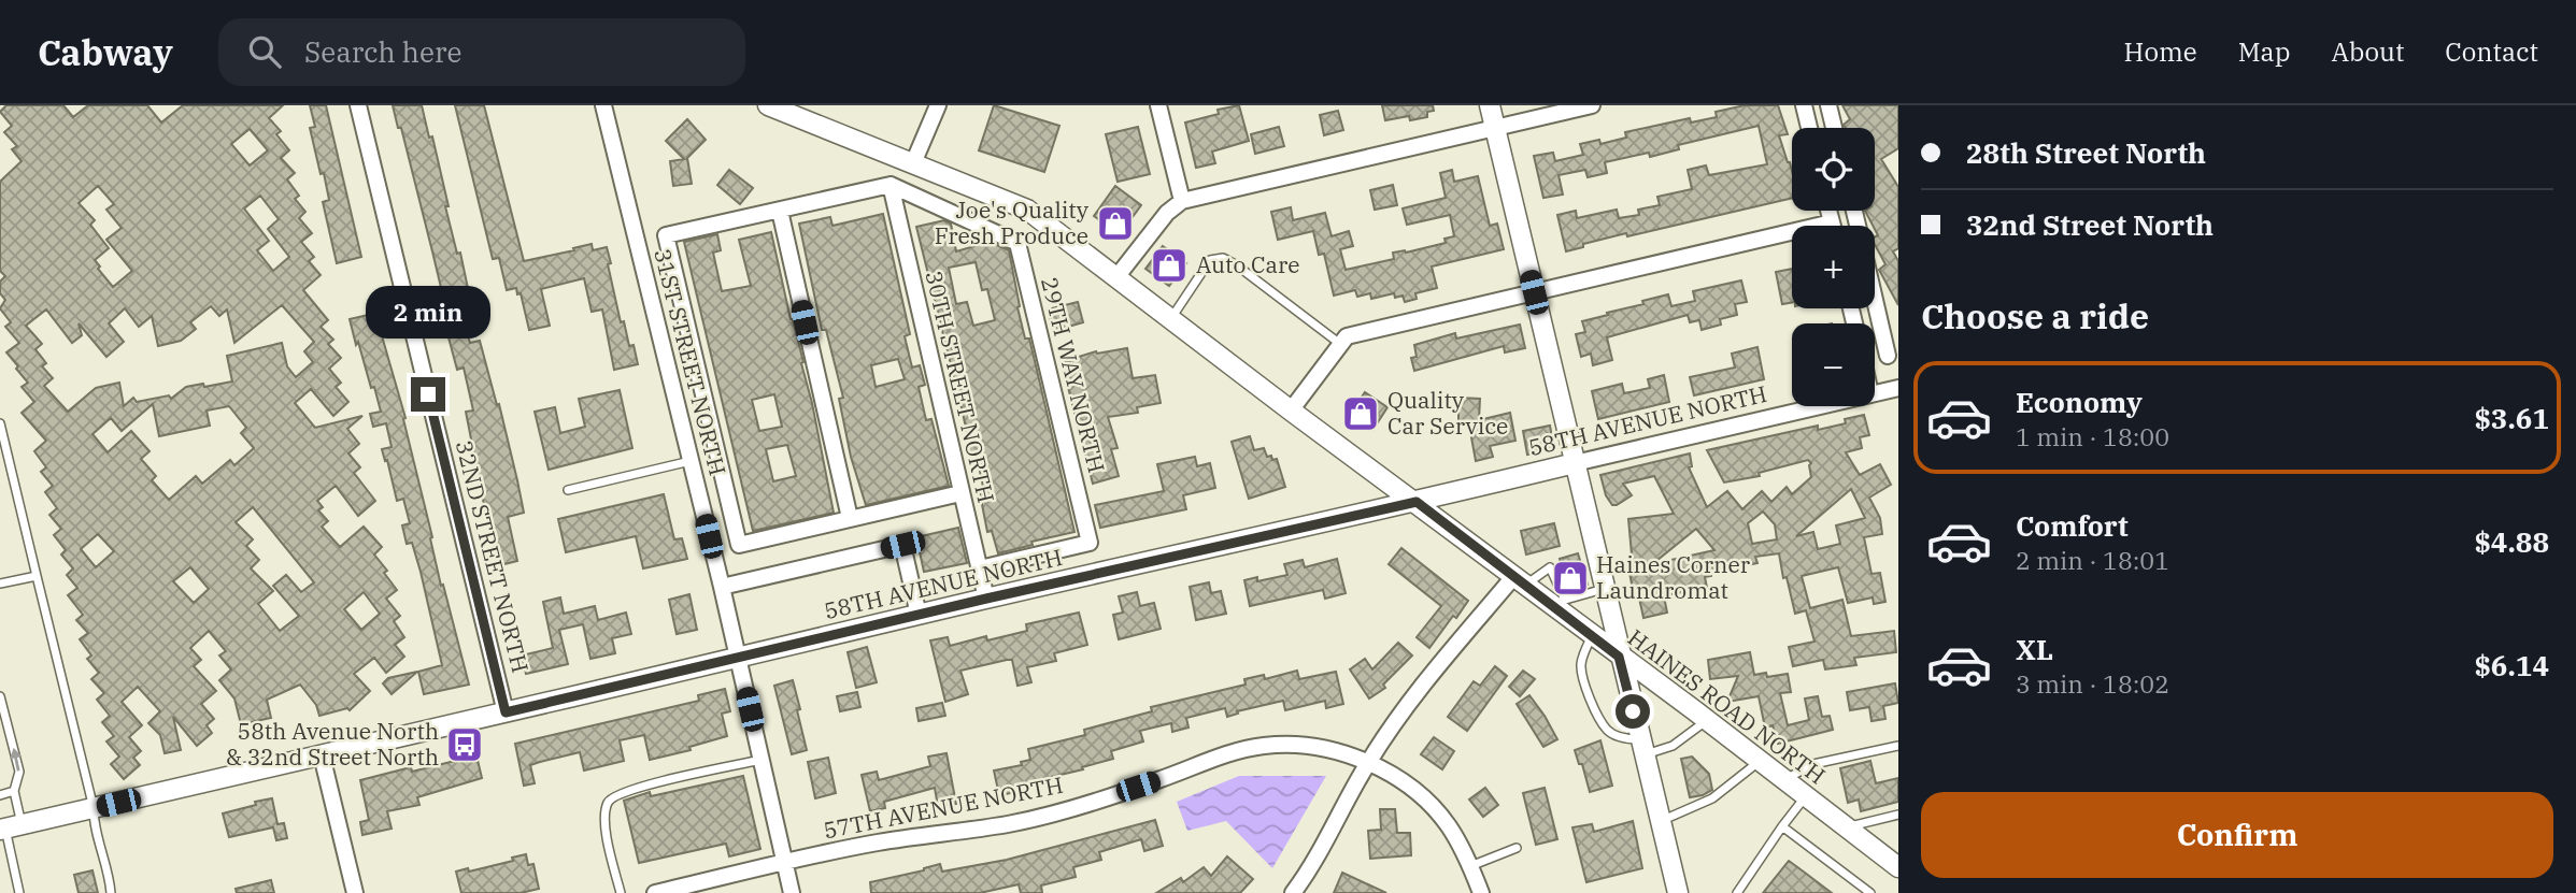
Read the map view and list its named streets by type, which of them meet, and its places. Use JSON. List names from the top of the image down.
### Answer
{
  "streets": {
    "street": [
      "31ST STREET NORTH",
      "29TH WAY NORTH",
      "30TH STREET NORTH",
      "58TH AVENUE NORTH",
      "32ND STREET NORTH",
      "HAINES ROAD NORTH",
      "57TH AVENUE NORTH"
    ]
  },
  "crossings": [
    ["31ST STREET NORTH", "58TH AVENUE NORTH"],
    ["31ST STREET NORTH", "57TH AVENUE NORTH"],
    ["29TH WAY NORTH", "30TH STREET NORTH"],
    ["30TH STREET NORTH", "58TH AVENUE NORTH"],
    ["58TH AVENUE NORTH", "32ND STREET NORTH"],
    ["58TH AVENUE NORTH", "HAINES ROAD NORTH"]
  ],
  "places": {
    "shop": [
      "Joe's Quality Fresh Produce",
      "Auto Care",
      "Quality Car Service",
      "Haines Corner Laundromat"
    ],
    "bus stop": ["58th Avenue North & 32nd Street North"]
  },
  "page": {
    "header": "Cabway",
    "search": "Search here",
    "nav": [
      "Home",
      "Map",
      "About",
      "Contact"
    ],
    "banner": ["28th Street North", "32nd Street North"],
    "map_buttons": ["+", "−"],
    "heading": "Choose a ride",
    "bubble": "2 min",
    "list": [
      {
        "name": "Economy",
        "note": "1 min · 18:00",
        "value": "$3.61"
      },
      {
        "name": "Comfort",
        "note": "2 min · 18:01",
        "value": "$4.88"
      },
      {
        "name": "XL",
        "note": "3 min · 18:02",
        "value": "$6.14"
      }
    ],
    "buttons": "Confirm"
  }
}
